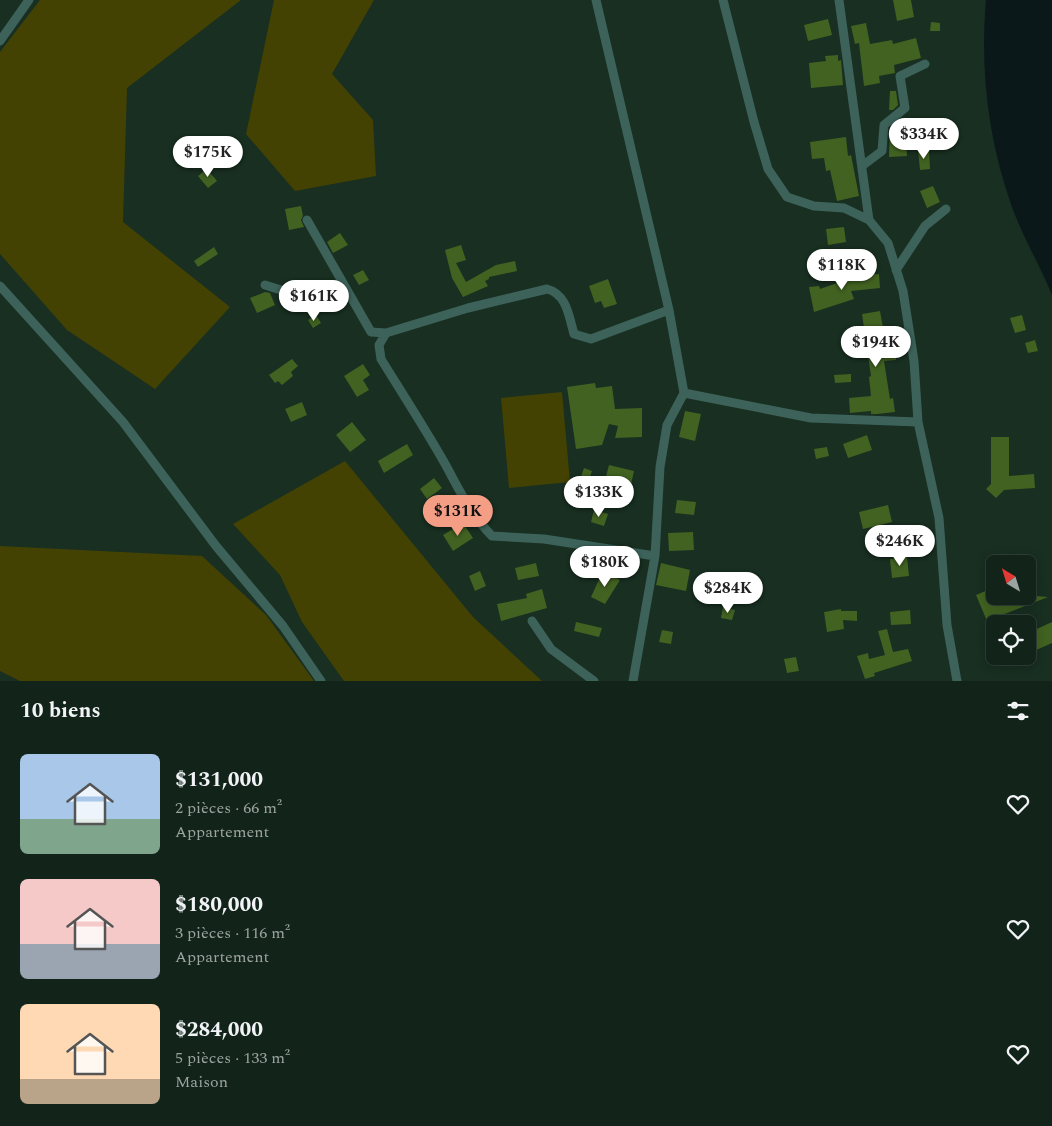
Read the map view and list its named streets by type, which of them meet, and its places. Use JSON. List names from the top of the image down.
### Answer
{
  "north": "top left",
  "page": {
    "price": [
      "$334K",
      "$175K",
      "$118K",
      "$161K",
      "$194K",
      "$133K",
      "$131K",
      "$246K",
      "$180K",
      "$284K"
    ],
    "heading": "10 biens",
    "list": [
      {
        "name": "$131,000",
        "note": "2 pièces · 66 m² · Appartement"
      },
      {
        "name": "$180,000",
        "note": "3 pièces · 116 m² · Appartement"
      },
      {
        "name": "$284,000",
        "note": "5 pièces · 133 m² · Maison"
      }
    ]
  }
}
